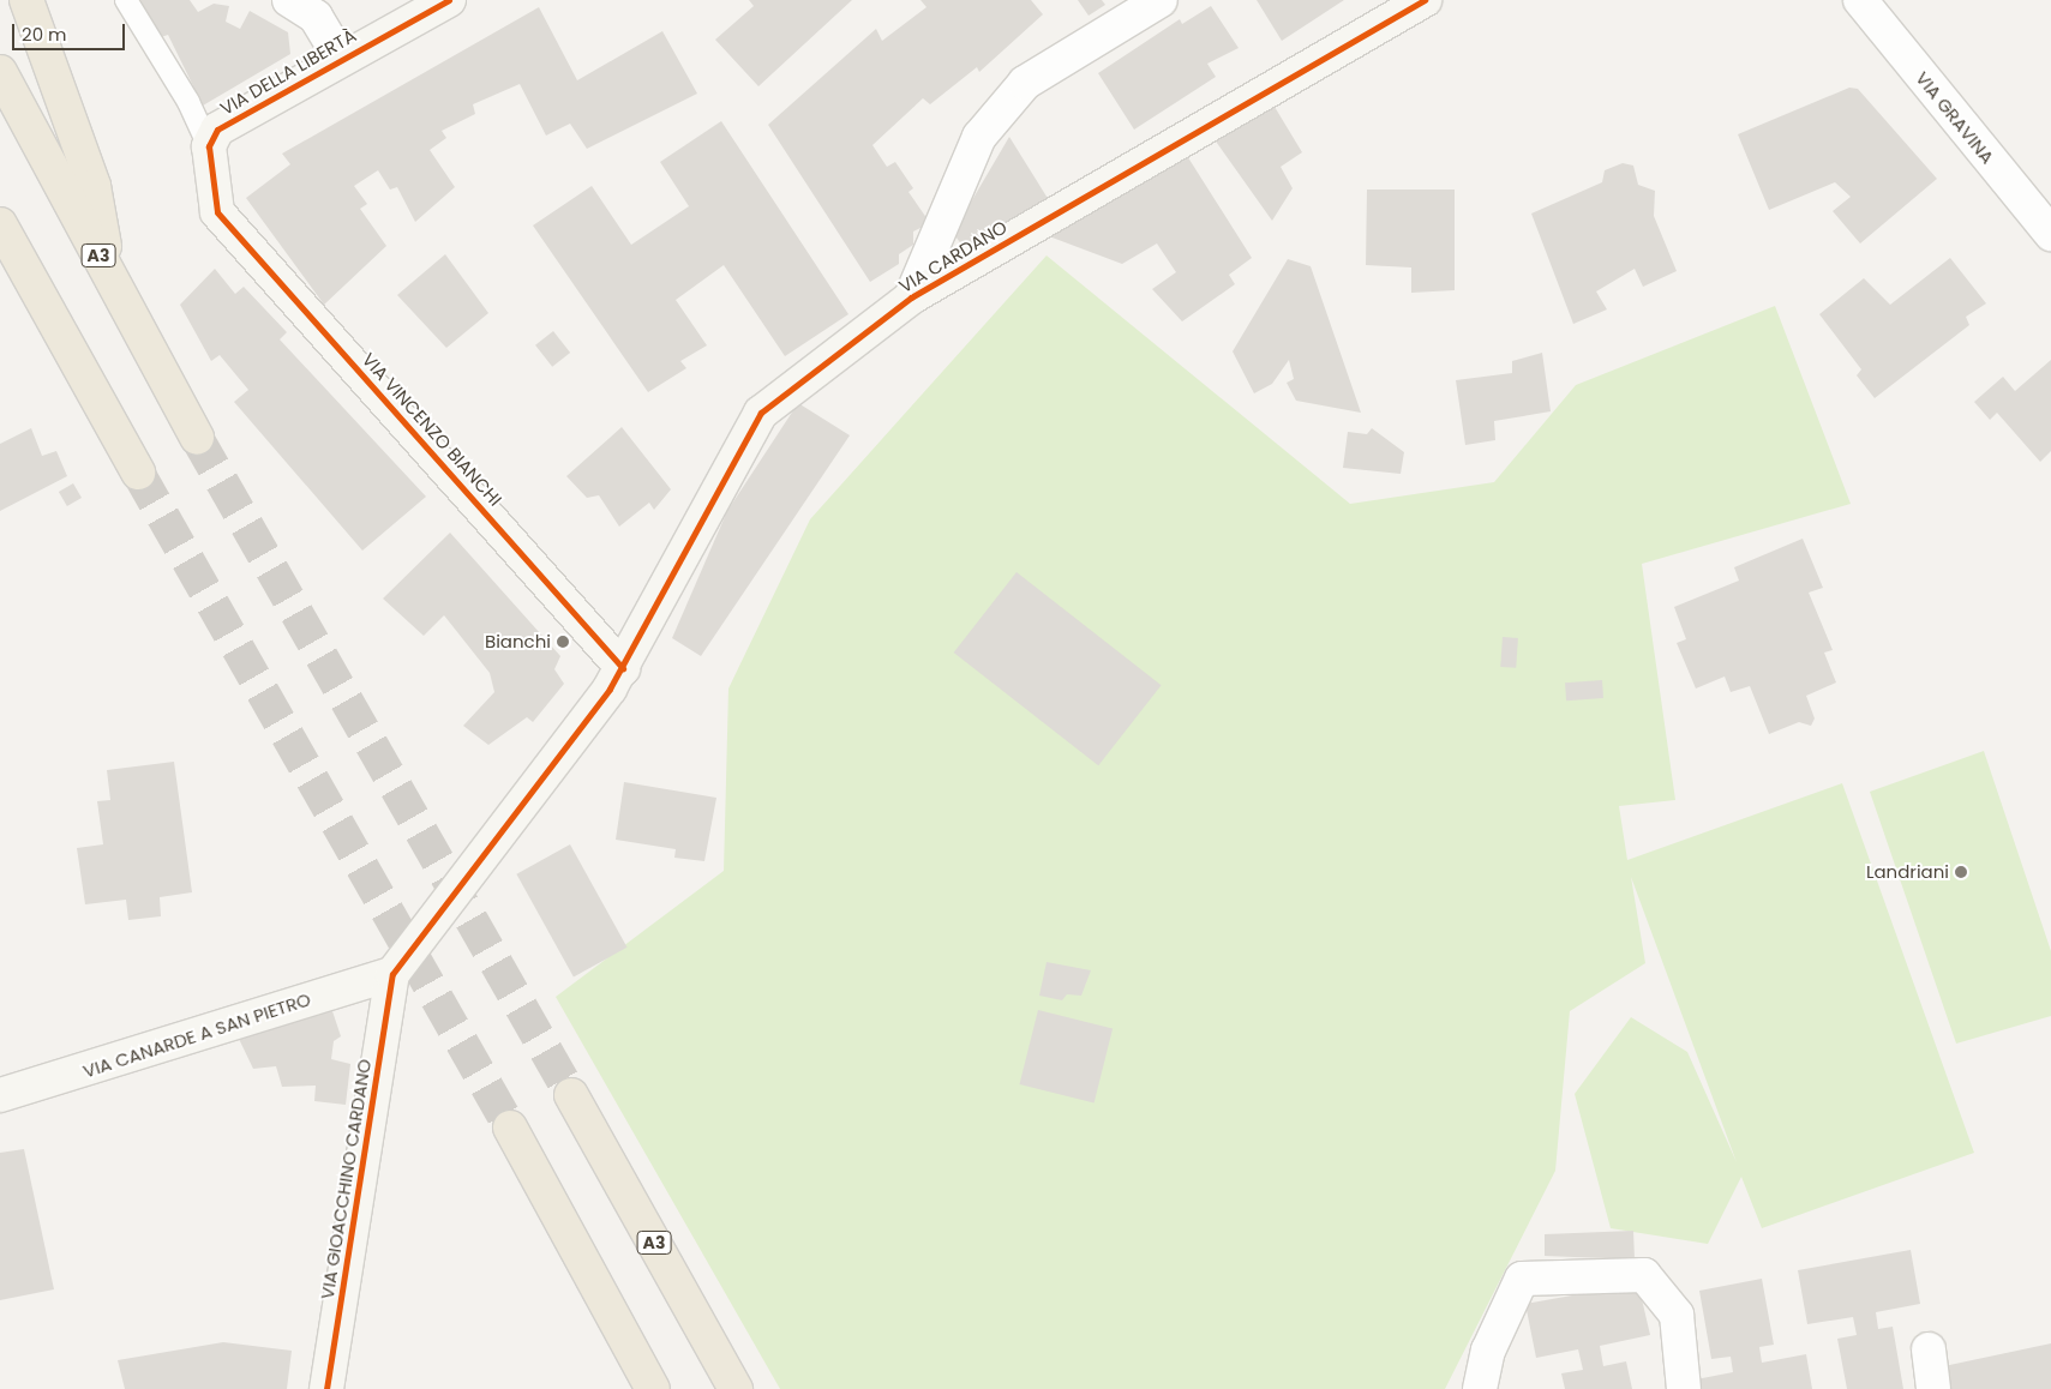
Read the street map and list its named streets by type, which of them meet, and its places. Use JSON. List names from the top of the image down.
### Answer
{
  "streets": {
    "highway": ["A3"],
    "street": [
      "VIA DELLA LIBERTÀ",
      "VIA GRAVINA",
      "VIA CARDANO",
      "VIA VINCENZO BIANCHI",
      "VIA CANARDE A SAN PIETRO",
      "VIA GIOACCHINO CARDANO"
    ]
  },
  "crossings": [
    ["VIA DELLA LIBERTÀ", "VIA VINCENZO BIANCHI"],
    ["VIA CARDANO", "VIA VINCENZO BIANCHI"],
    ["VIA CARDANO", "VIA CANARDE A SAN PIETRO"],
    ["VIA CARDANO", "VIA GIOACCHINO CARDANO"],
    ["VIA CANARDE A SAN PIETRO", "VIA GIOACCHINO CARDANO"]
  ],
  "places": ["Bianchi", "Landriani"],
  "scale_bar": "20 m"
}
